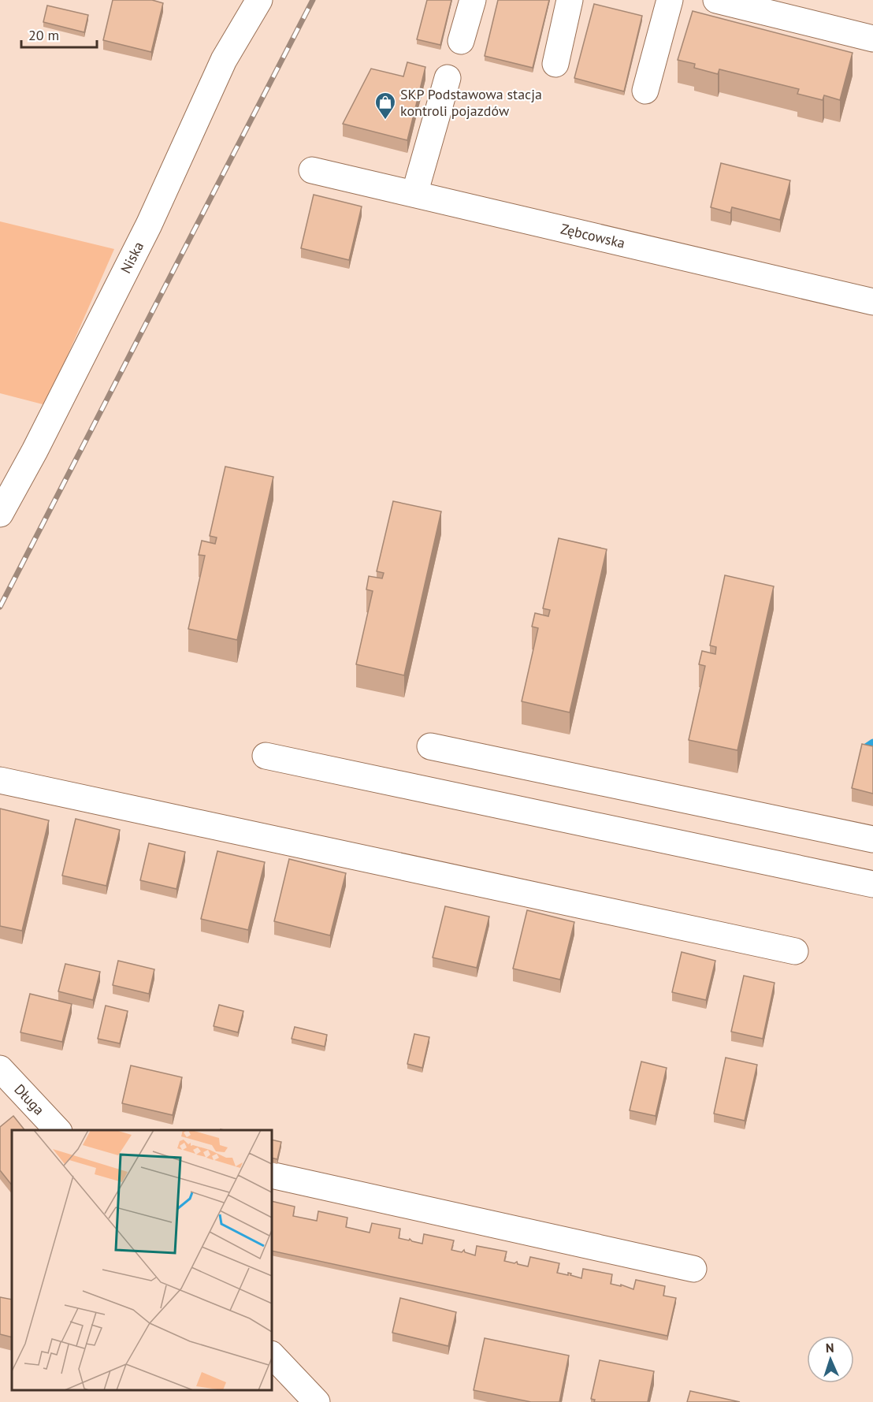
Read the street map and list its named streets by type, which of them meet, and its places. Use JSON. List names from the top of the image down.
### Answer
{
  "streets": {
    "street": ["Zębcowska", "Niska", "Długa"]
  },
  "places": {
    "shop": ["SKP Podstawowa stacja kontroli pojazdów"]
  },
  "scale_bar": "20 m",
  "north": "top"
}
